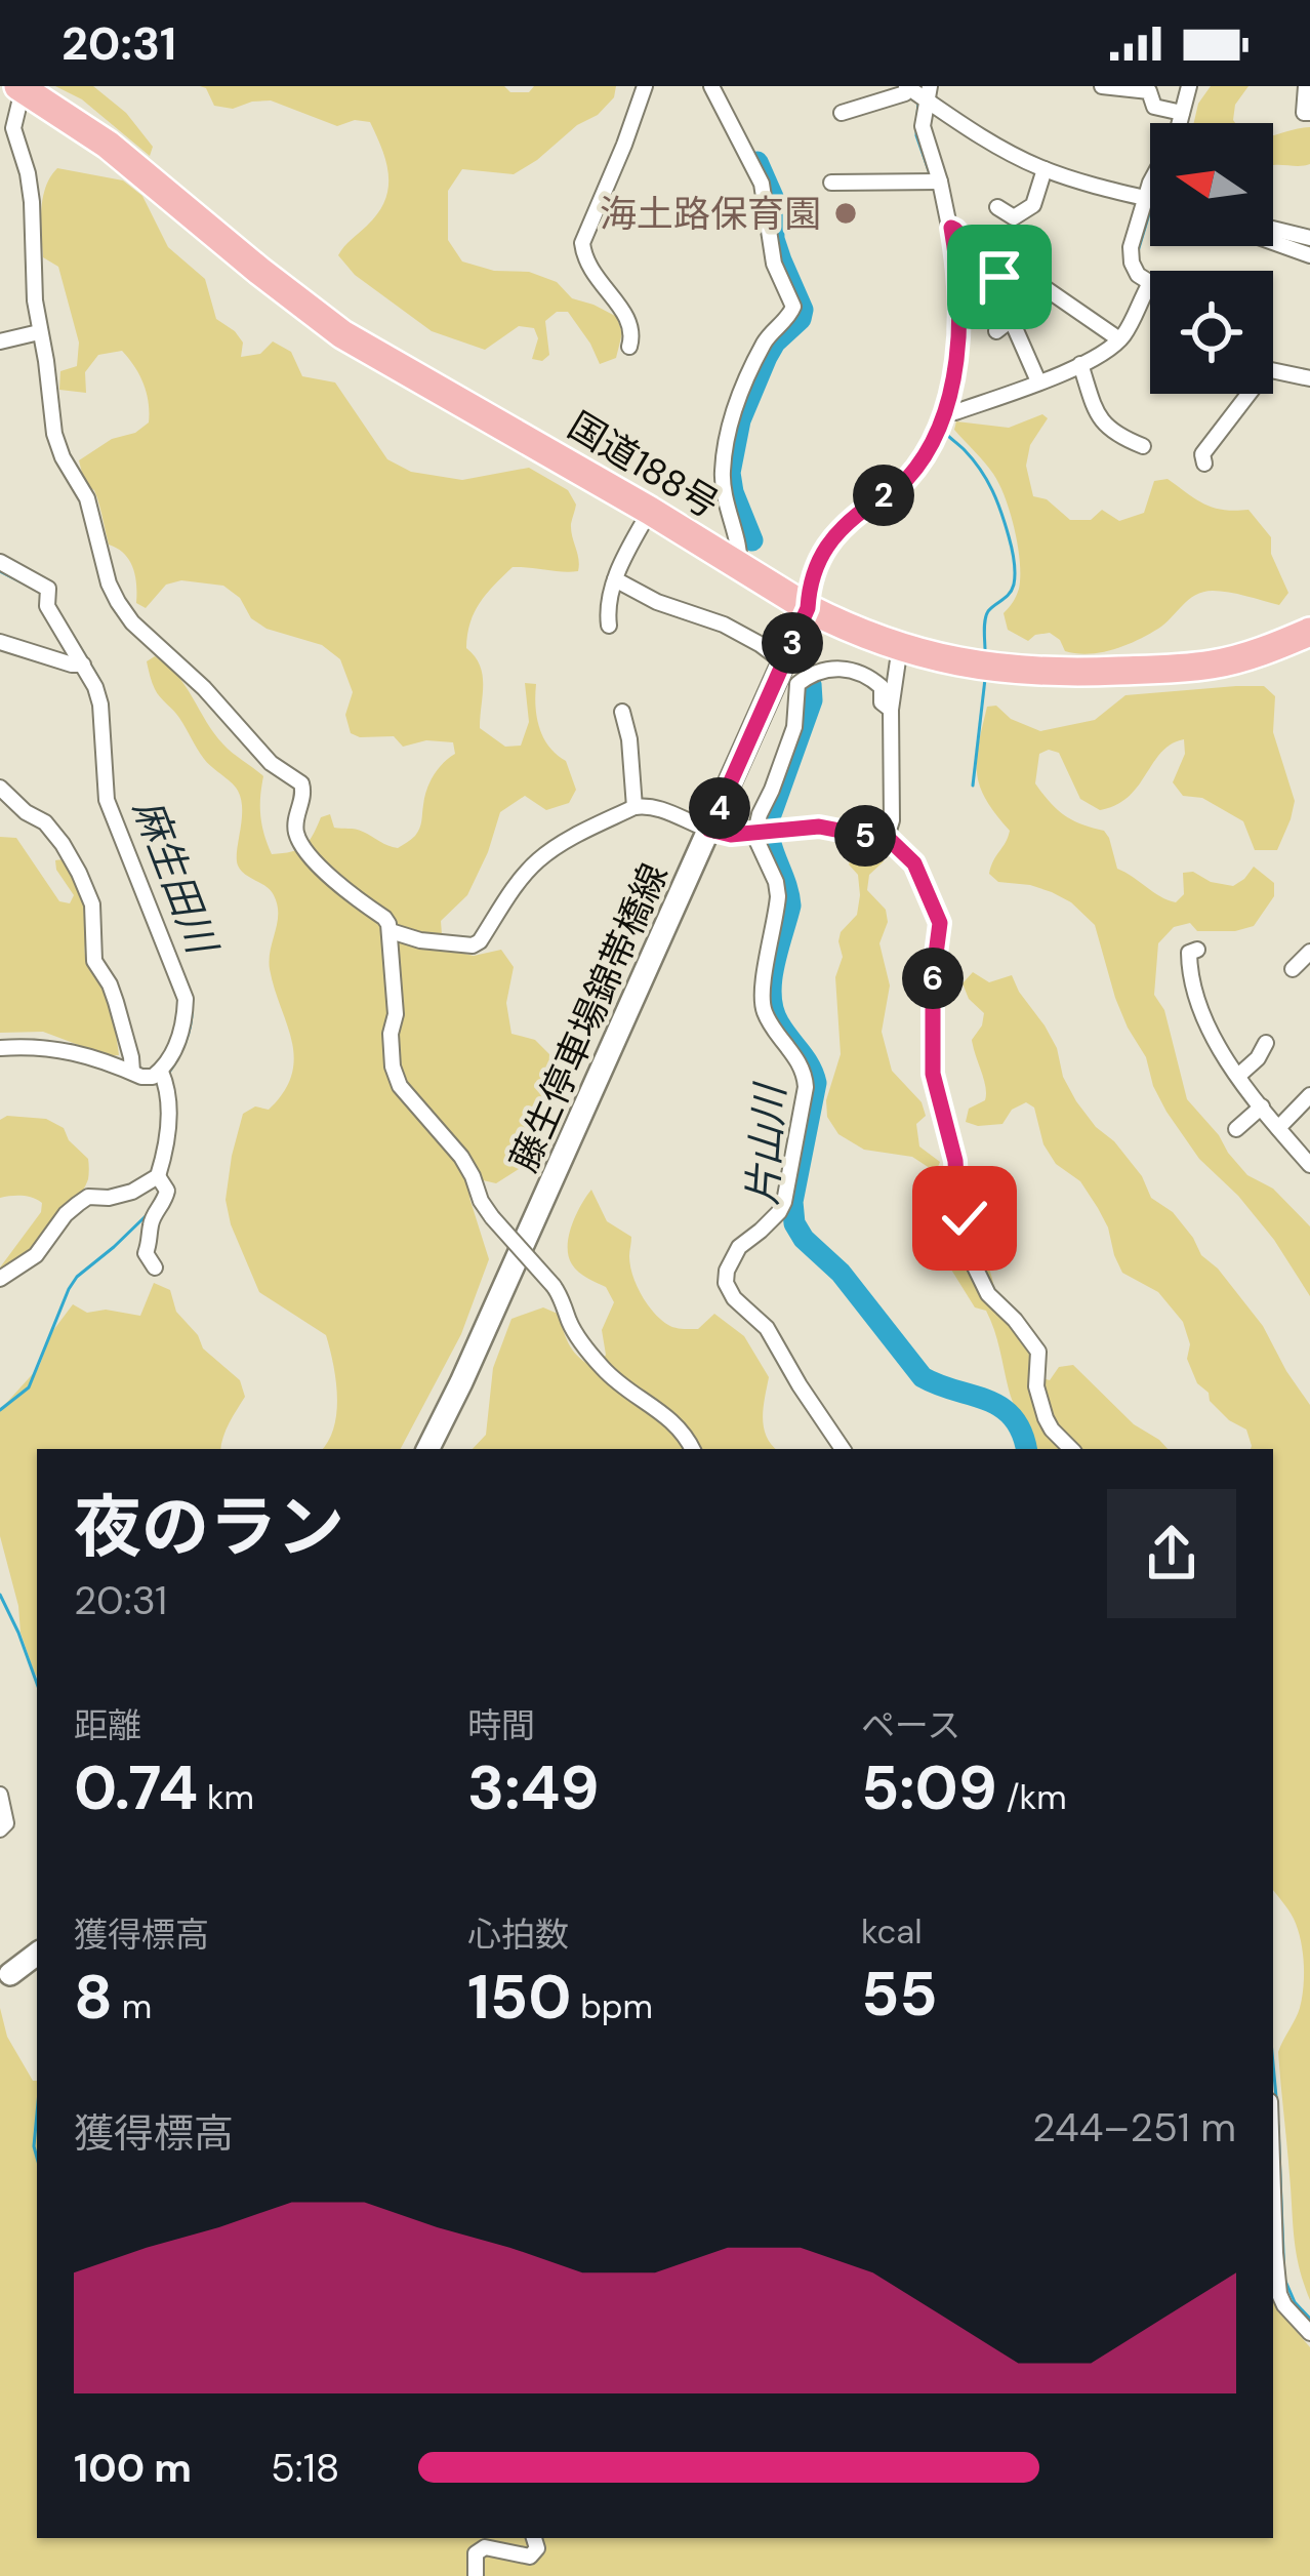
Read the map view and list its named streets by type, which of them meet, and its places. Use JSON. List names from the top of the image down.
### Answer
{
  "streets": {
    "highway": ["国道188号"],
    "main road": ["藤生停車場錦帯橋線"]
  },
  "crossings": [
    ["国道188号", "藤生停車場錦帯橋線"]
  ],
  "water": ["麻生田川", "片山川"],
  "places": ["海土路保育園"],
  "north": "left",
  "page": {
    "status": "20:31",
    "pins": [
      "2",
      "3",
      "4",
      "5",
      "6"
    ],
    "heading": ["夜のラン", "20:31"],
    "stats": [
      ["距離", "0.74 km"],
      ["時間", "3:49"],
      ["ペース", "5:09 /km"],
      ["獲得標高", "8 m"],
      ["心拍数", "150 bpm"],
      ["kcal", "55"]
    ],
    "chart": ["獲得標高", "244–251 m"],
    "list": [
      {
        "name": "100 m",
        "note": "5:18"
      }
    ]
  }
}
